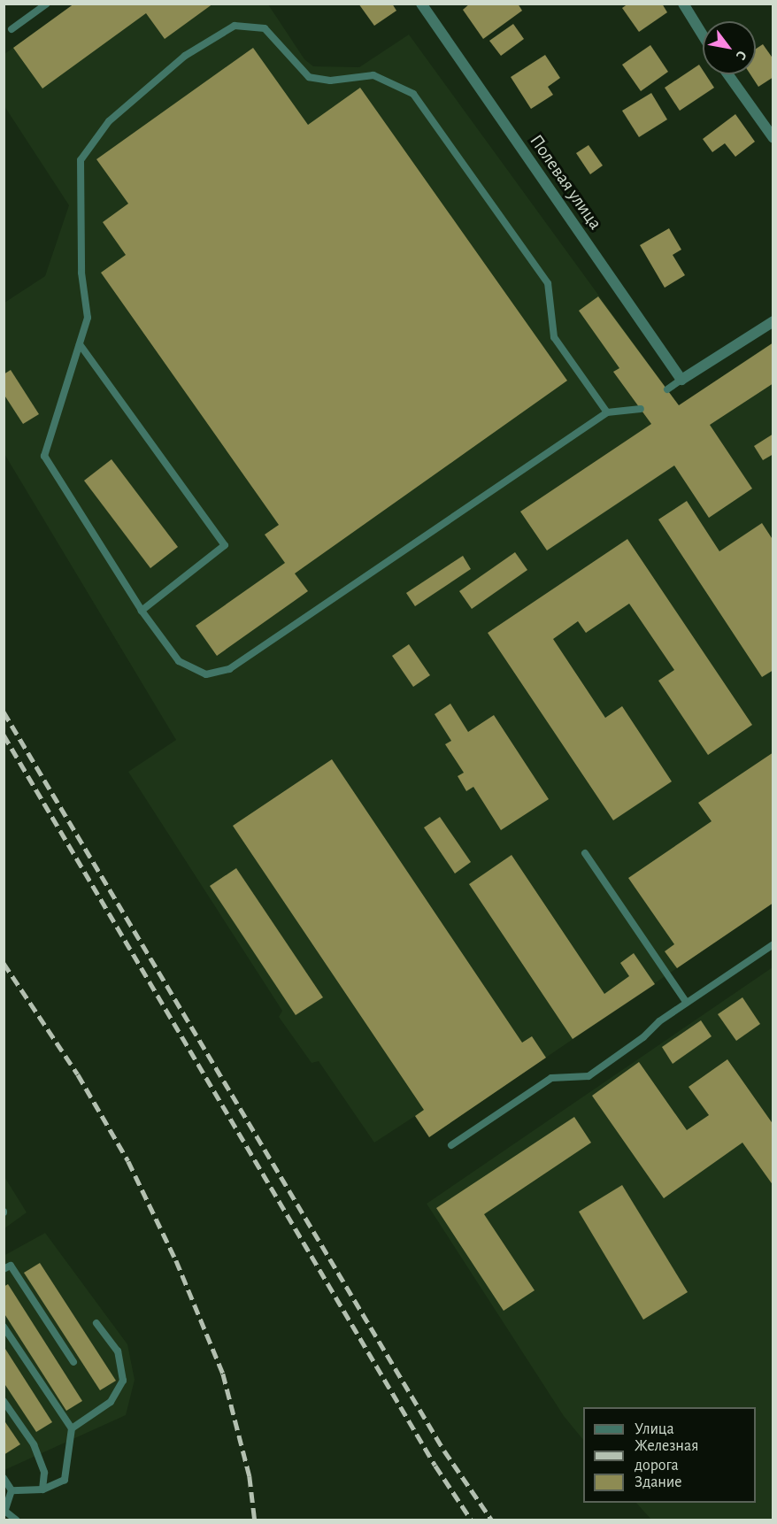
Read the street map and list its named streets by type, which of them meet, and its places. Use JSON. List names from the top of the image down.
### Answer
{
  "streets": {
    "street": ["Полевая улица"]
  },
  "legend": ["Улица", "Железная дорога", "Здание"],
  "north": "bottom right"
}
